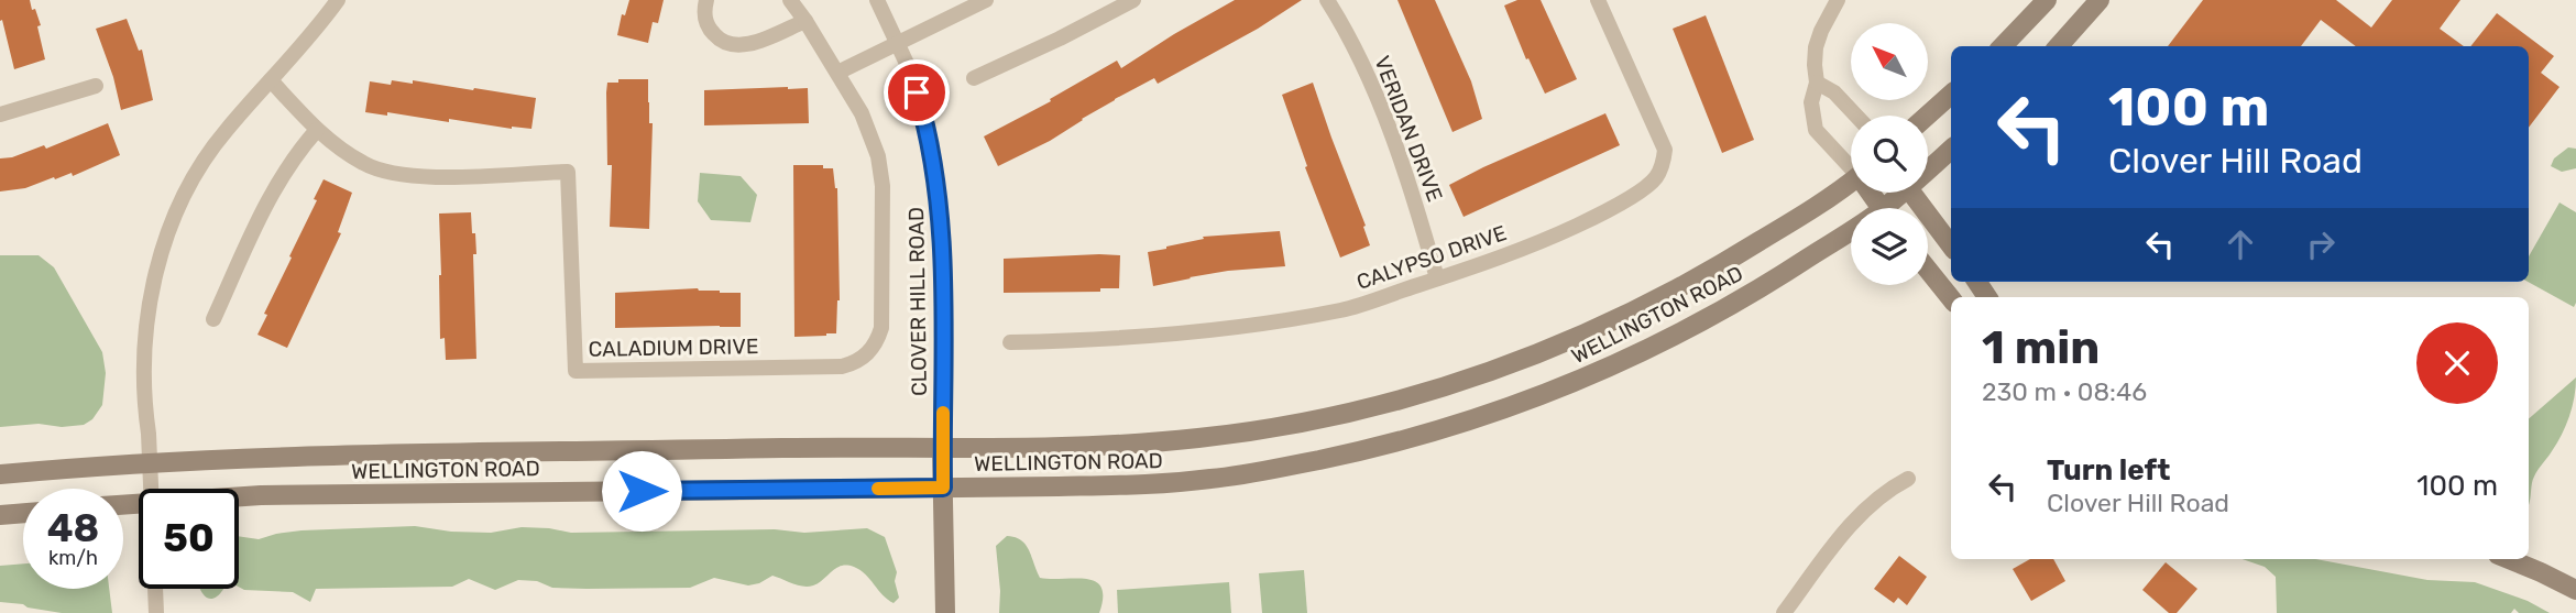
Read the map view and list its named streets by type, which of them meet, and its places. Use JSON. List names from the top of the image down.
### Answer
{
  "streets": {
    "main road": ["CLOVER HILL ROAD", "WELLINGTON ROAD"],
    "street": ["VERIDAN DRIVE", "CALYPSO DRIVE", "CALADIUM DRIVE"]
  },
  "crossings": [
    ["VERIDAN DRIVE", "CALYPSO DRIVE"],
    ["CLOVER HILL ROAD", "WELLINGTON ROAD"]
  ],
  "north": "top left",
  "page": {
    "turn": ["100 m", "Clover Hill Road"],
    "heading": ["1 min", "230 m · 08:46"],
    "list": [
      {
        "name": "Turn left",
        "note": "Clover Hill Road",
        "value": "100 m"
      }
    ],
    "speed": "48 km/h",
    "limit": "50"
  }
}
